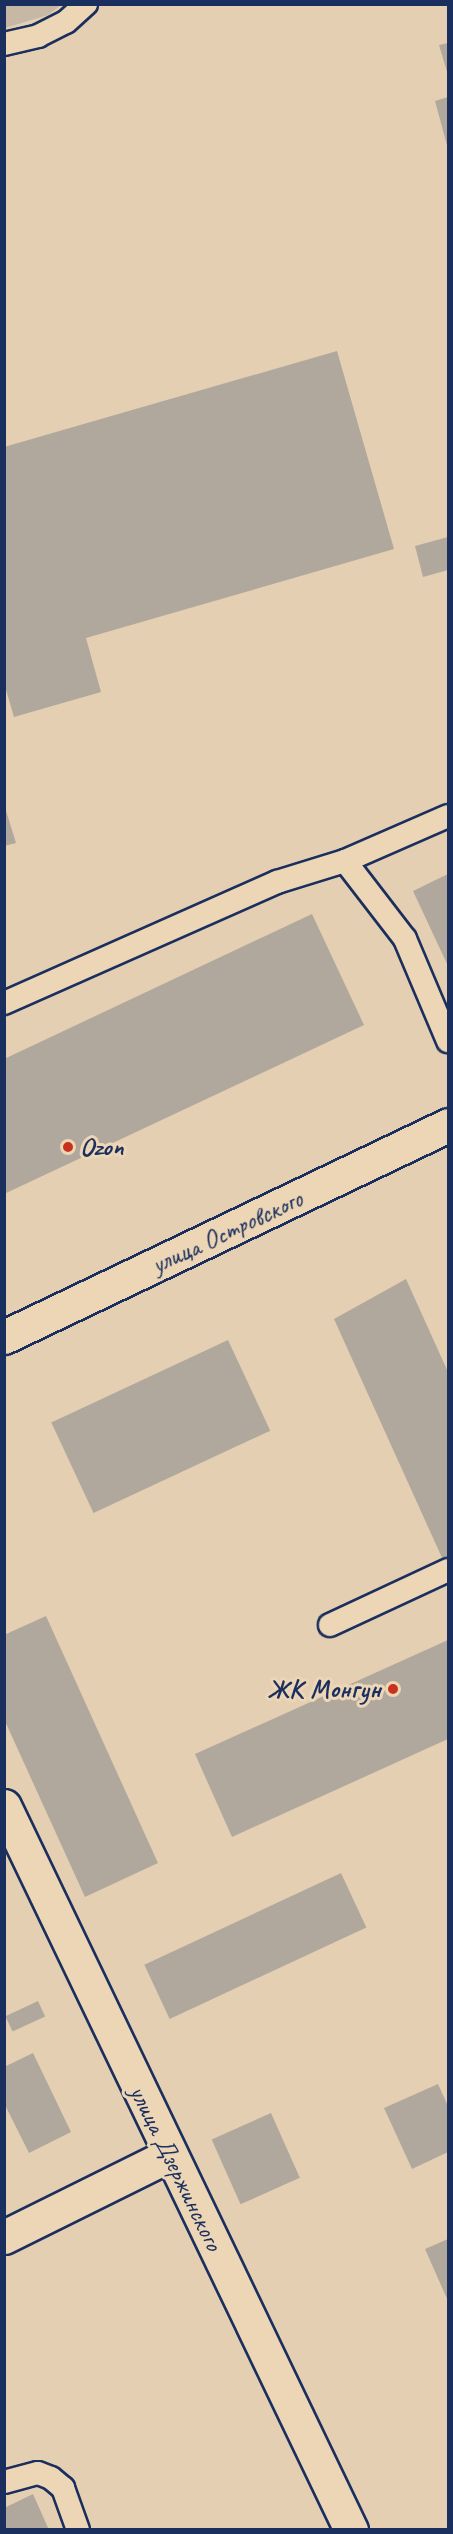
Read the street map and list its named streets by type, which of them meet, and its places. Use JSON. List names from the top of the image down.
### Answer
{
  "streets": {
    "street": ["улица Островского", "улица Дзержинского"]
  },
  "places": ["Ozon", "ЖК Монгун"]
}
